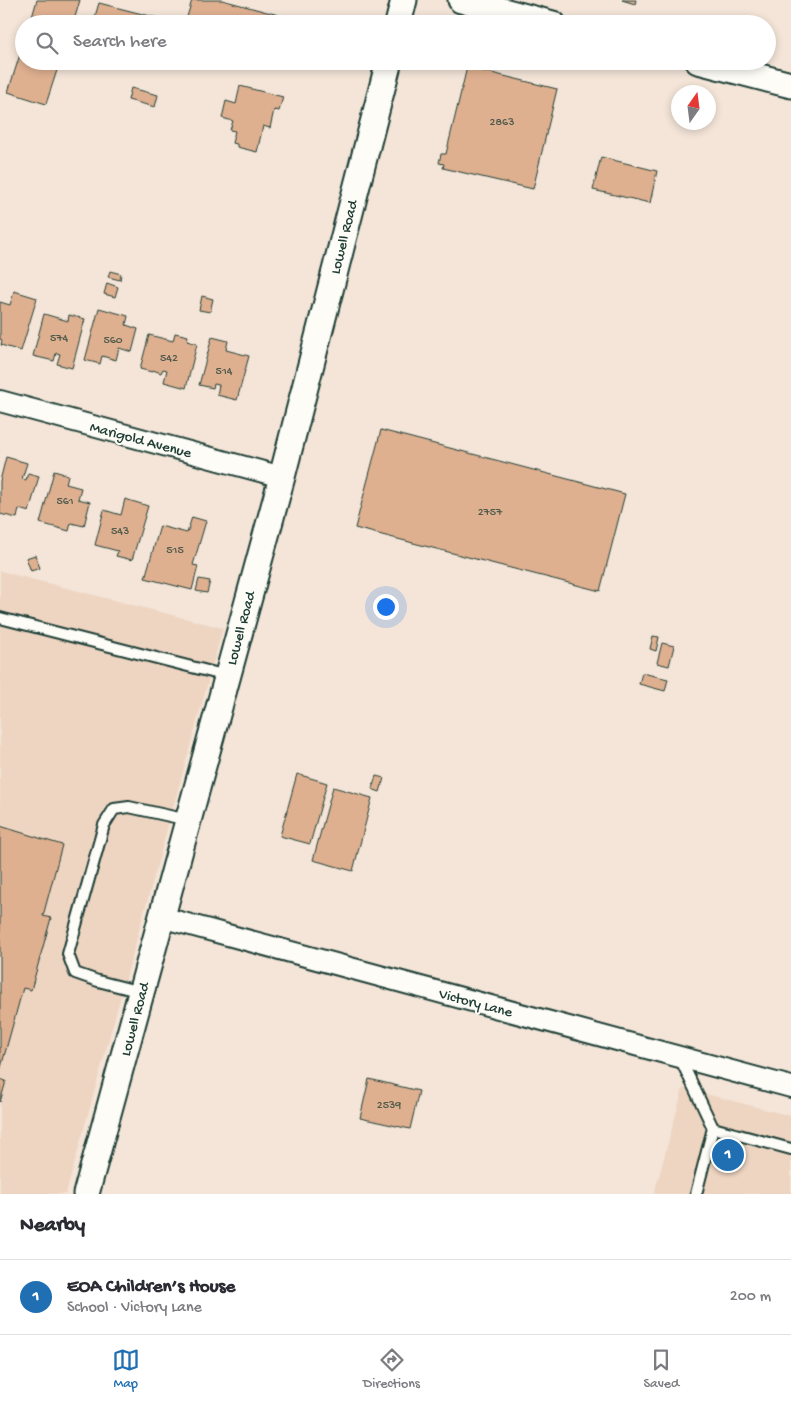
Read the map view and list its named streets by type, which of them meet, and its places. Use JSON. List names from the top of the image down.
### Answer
{
  "streets": {
    "street": ["Lowell Road", "Marigold Avenue", "Victory Lane"]
  },
  "crossings": [
    ["Lowell Road", "Marigold Avenue"],
    ["Lowell Road", "Victory Lane"]
  ],
  "house_numbers": [
    "2863",
    "574",
    "560",
    "542",
    "514",
    "561",
    "2757",
    "543",
    "515",
    "2539"
  ],
  "north": "top",
  "page": {
    "search": "Search here",
    "pins": "1",
    "heading": "Nearby",
    "list": [
      {
        "mark": "1",
        "name": "EOA Children’s House",
        "note": "School · Victory Lane",
        "value": "200 m"
      }
    ],
    "nav": ["Map", "Directions", "Saved"]
  }
}
